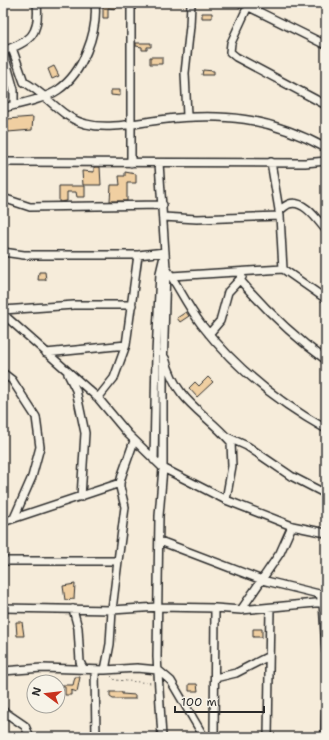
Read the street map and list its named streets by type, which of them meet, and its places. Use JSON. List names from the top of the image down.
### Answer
{
  "scale_bar": "100 m",
  "north": "left"
}
